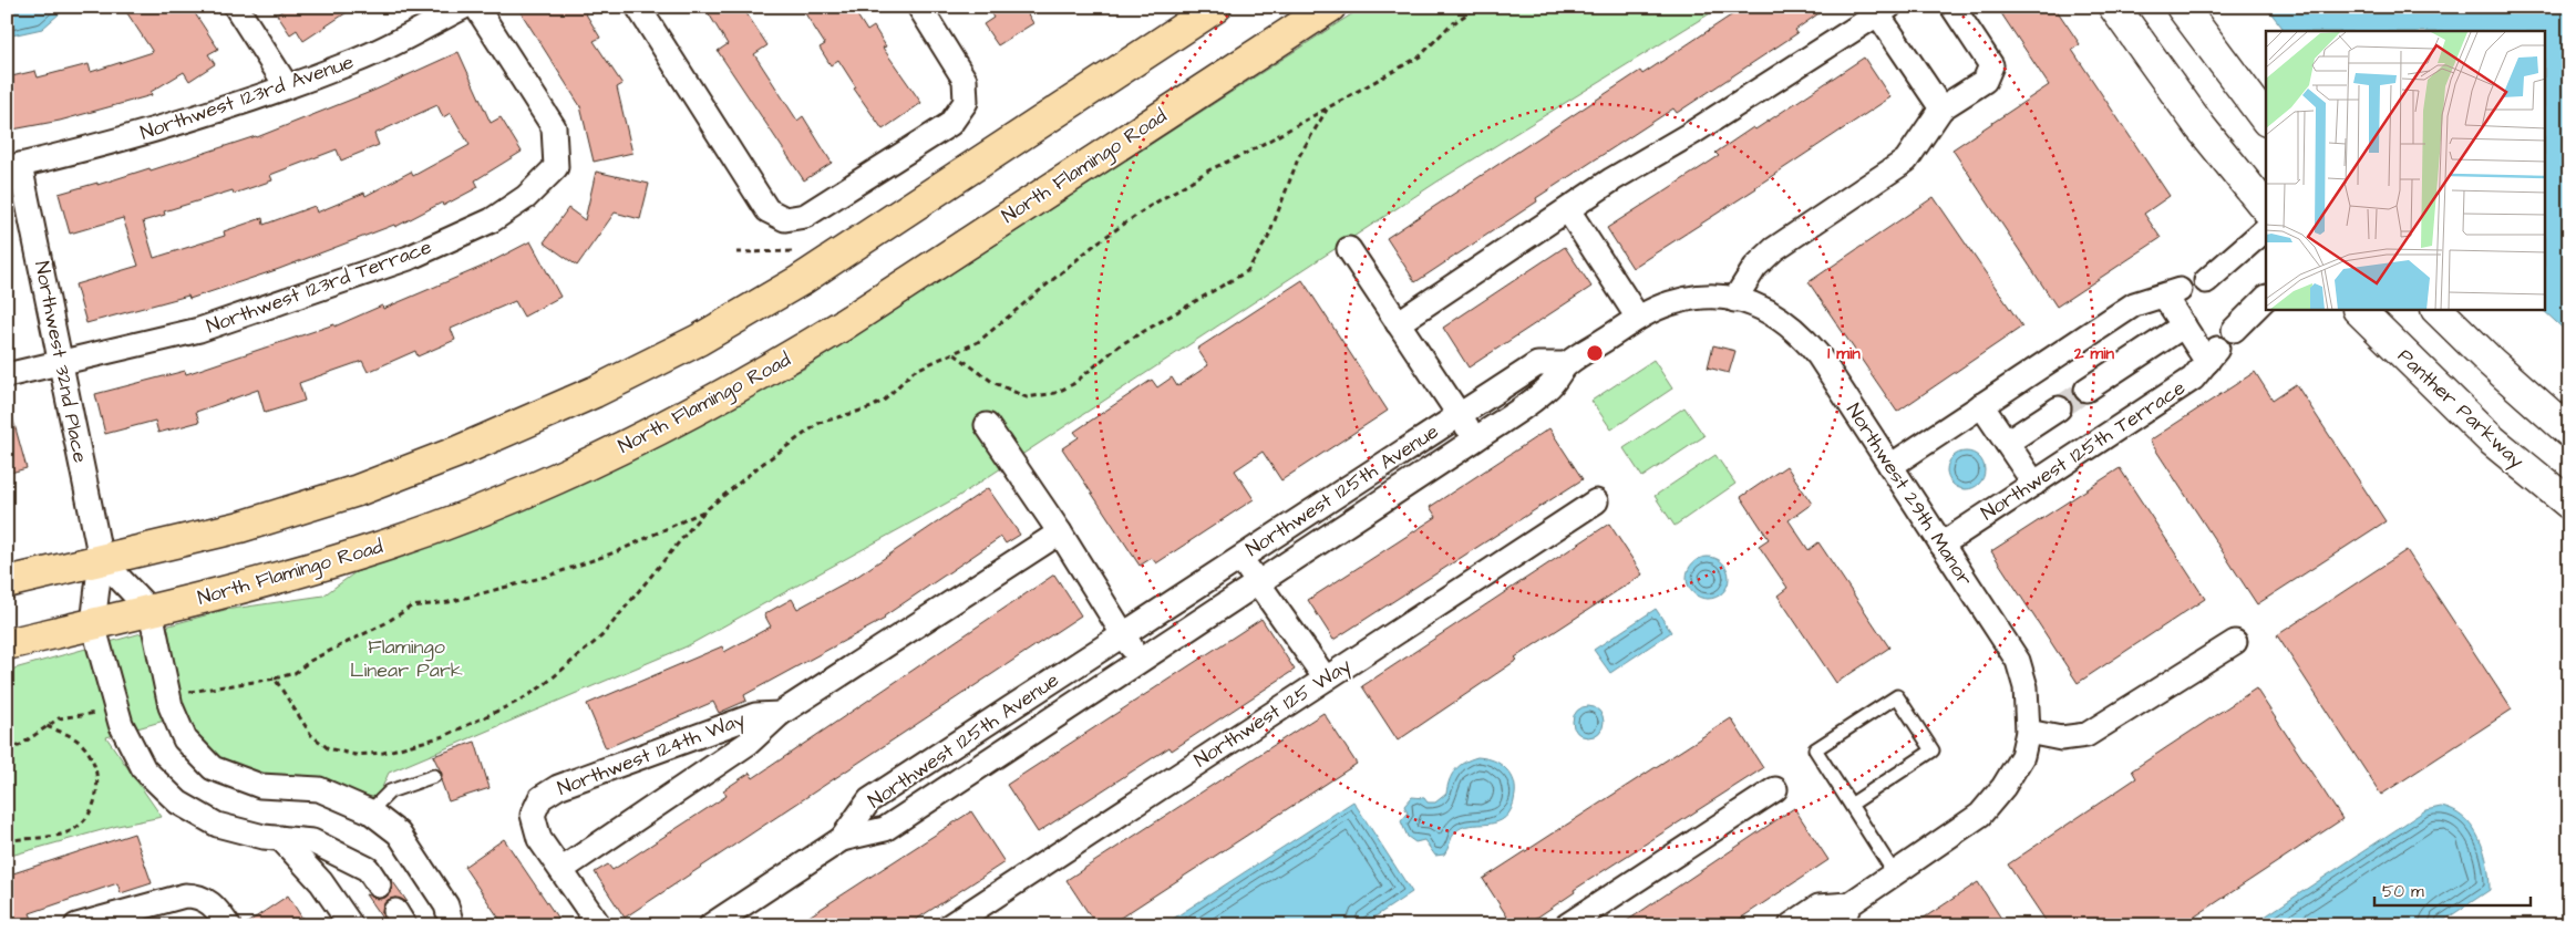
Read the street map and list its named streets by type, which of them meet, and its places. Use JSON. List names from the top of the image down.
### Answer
{
  "streets": {
    "highway": ["North Flamingo Road"],
    "main road": ["Panther Parkway"],
    "street": [
      "Northwest 123rd Avenue",
      "Northwest 123rd Terrace",
      "Northwest 32nd Place",
      "Northwest 125th Terrace",
      "Northwest 125th Avenue",
      "Northwest 29th Manor",
      "Northwest 125 Way",
      "Northwest 124th Way"
    ]
  },
  "crossings": [
    ["Northwest 123rd Avenue", "Northwest 32nd Place"],
    ["North Flamingo Road", "Northwest 32nd Place"],
    ["Northwest 123rd Terrace", "Northwest 32nd Place"],
    ["Northwest 125th Terrace", "Northwest 29th Manor"],
    ["Northwest 125th Avenue", "Northwest 29th Manor"]
  ],
  "parks": ["Flamingo Linear Park"],
  "scale_bar": "50 m",
  "rings": ["1 min", "2 min"]
}
